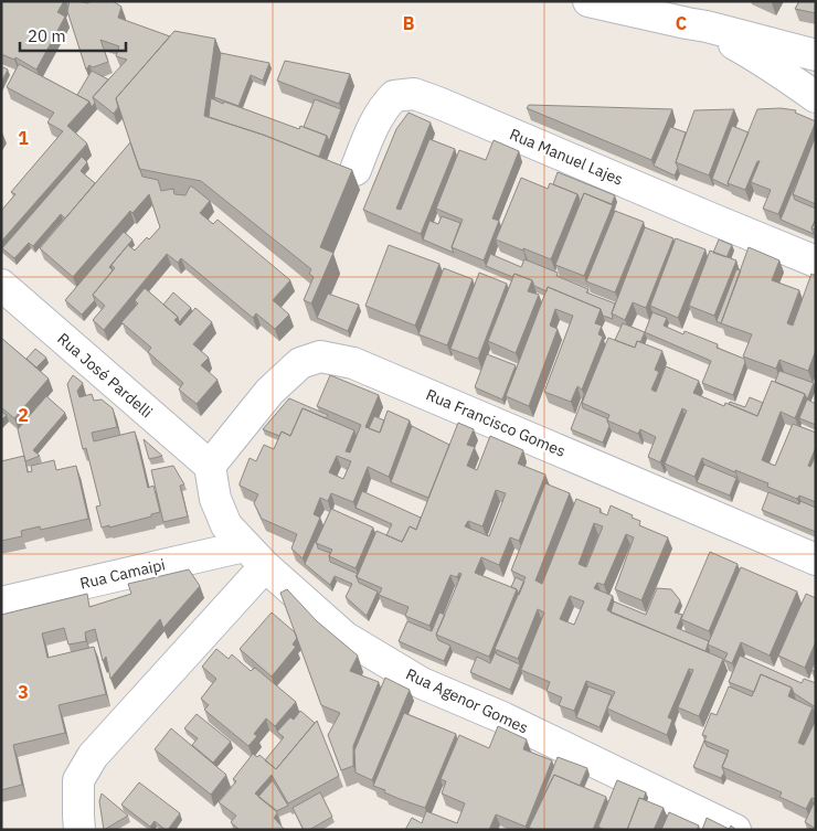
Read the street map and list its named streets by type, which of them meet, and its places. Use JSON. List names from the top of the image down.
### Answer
{
  "streets": {
    "street": [
      "Rua Manuel Lajes",
      "Rua José Pardelli",
      "Rua Francisco Gomes",
      "Rua Camaipi",
      "Rua Agenor Gomes"
    ]
  },
  "crossings": [
    ["Rua José Pardelli", "Rua Francisco Gomes"],
    ["Rua José Pardelli", "Rua Agenor Gomes"],
    ["Rua Francisco Gomes", "Rua Agenor Gomes"],
    ["Rua Camaipi", "Rua Agenor Gomes"]
  ],
  "scale_bar": "20 m",
  "grid": {
    "columns": ["B", "C"],
    "rows": ["1", "2", "3"]
  }
}
